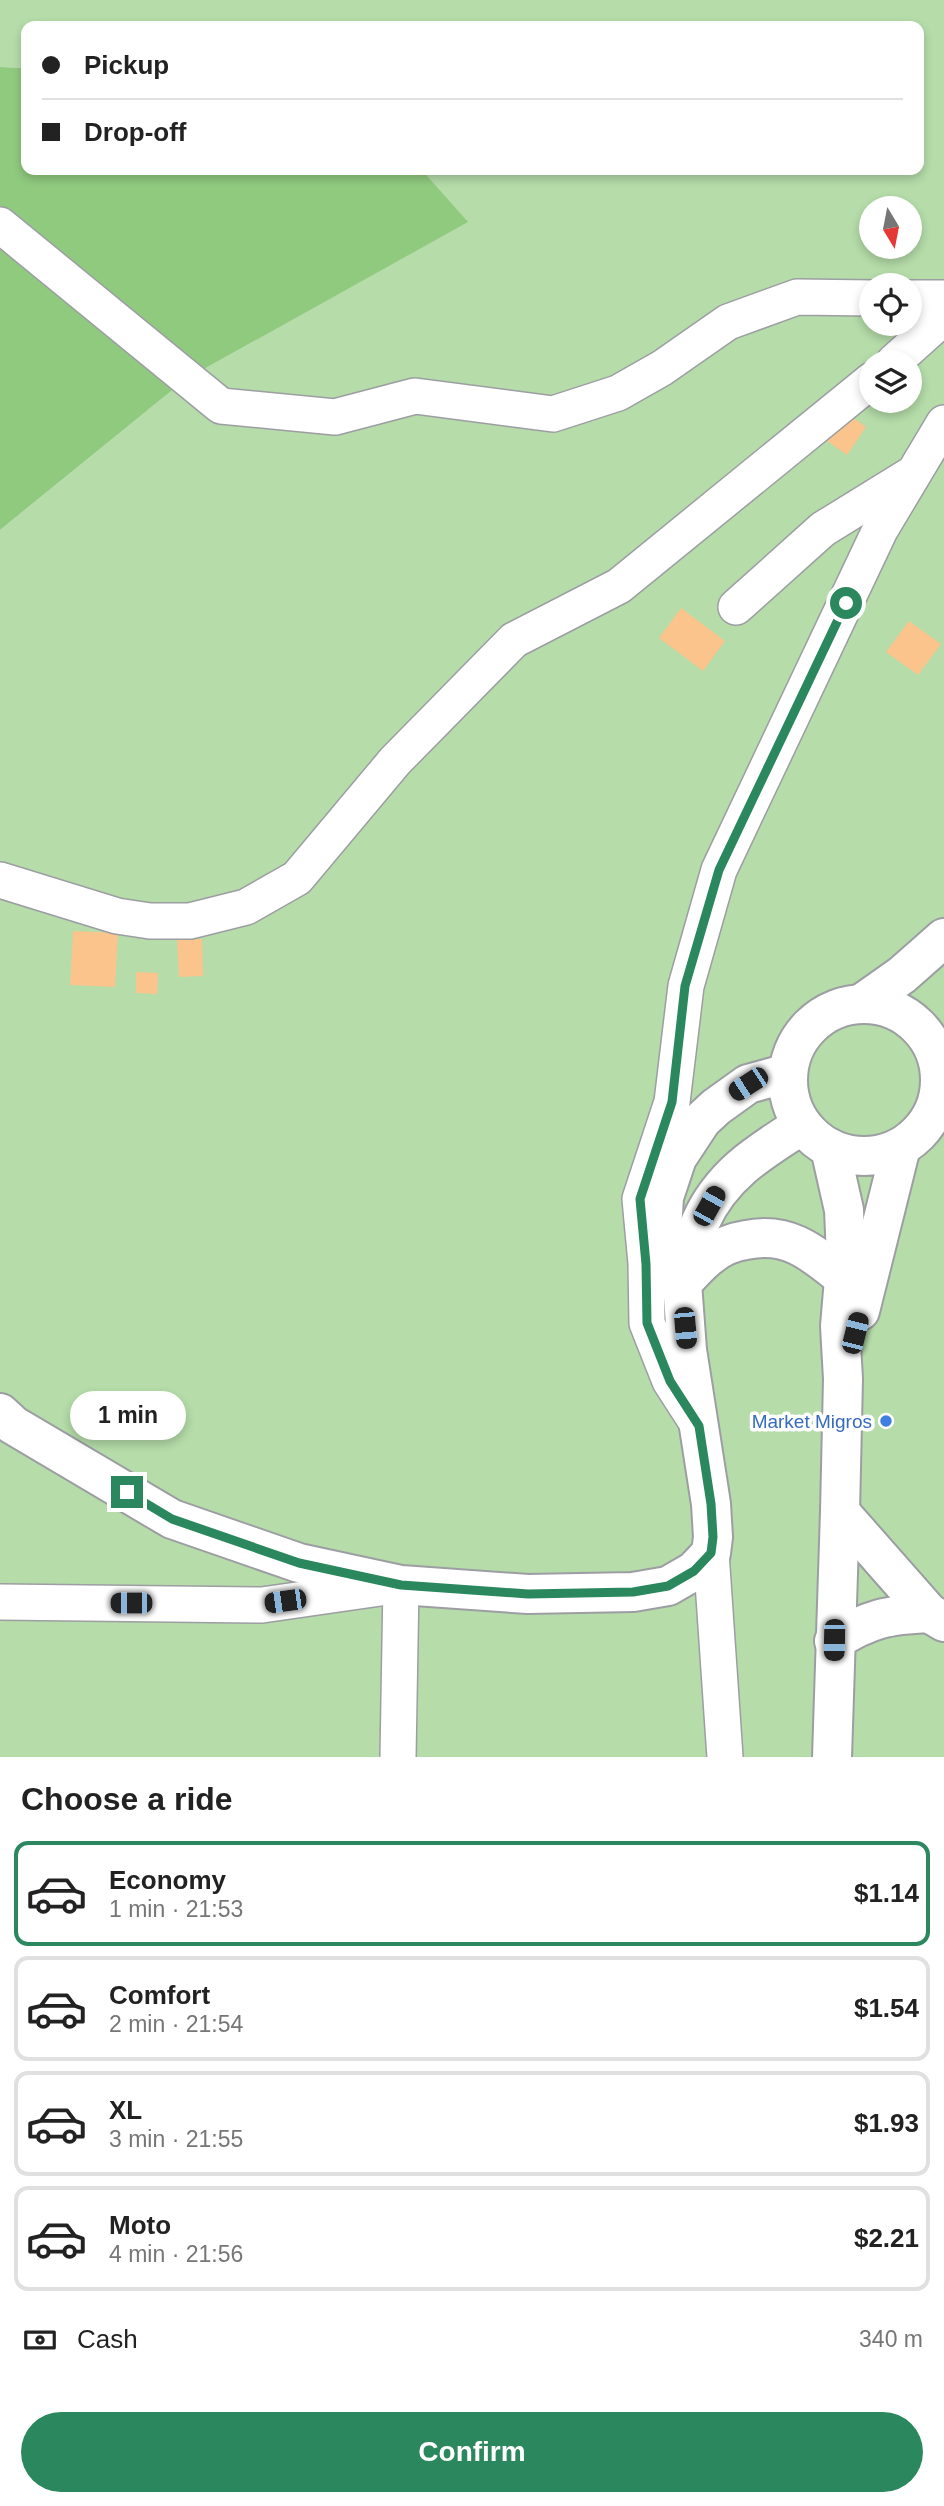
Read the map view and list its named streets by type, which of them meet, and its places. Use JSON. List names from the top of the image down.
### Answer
{
  "places": ["Market Migros"],
  "north": "bottom",
  "page": {
    "banner": ["Pickup", "Drop-off"],
    "bubble": "1 min",
    "heading": "Choose a ride",
    "list": [
      {
        "name": "Economy",
        "note": "1 min · 21:53",
        "value": "$1.14"
      },
      {
        "name": "Comfort",
        "note": "2 min · 21:54",
        "value": "$1.54"
      },
      {
        "name": "XL",
        "note": "3 min · 21:55",
        "value": "$1.93"
      },
      {
        "name": "Moto",
        "note": "4 min · 21:56",
        "value": "$2.21"
      }
    ],
    "pay": ["Cash", "340 m"],
    "buttons": "Confirm"
  }
}
